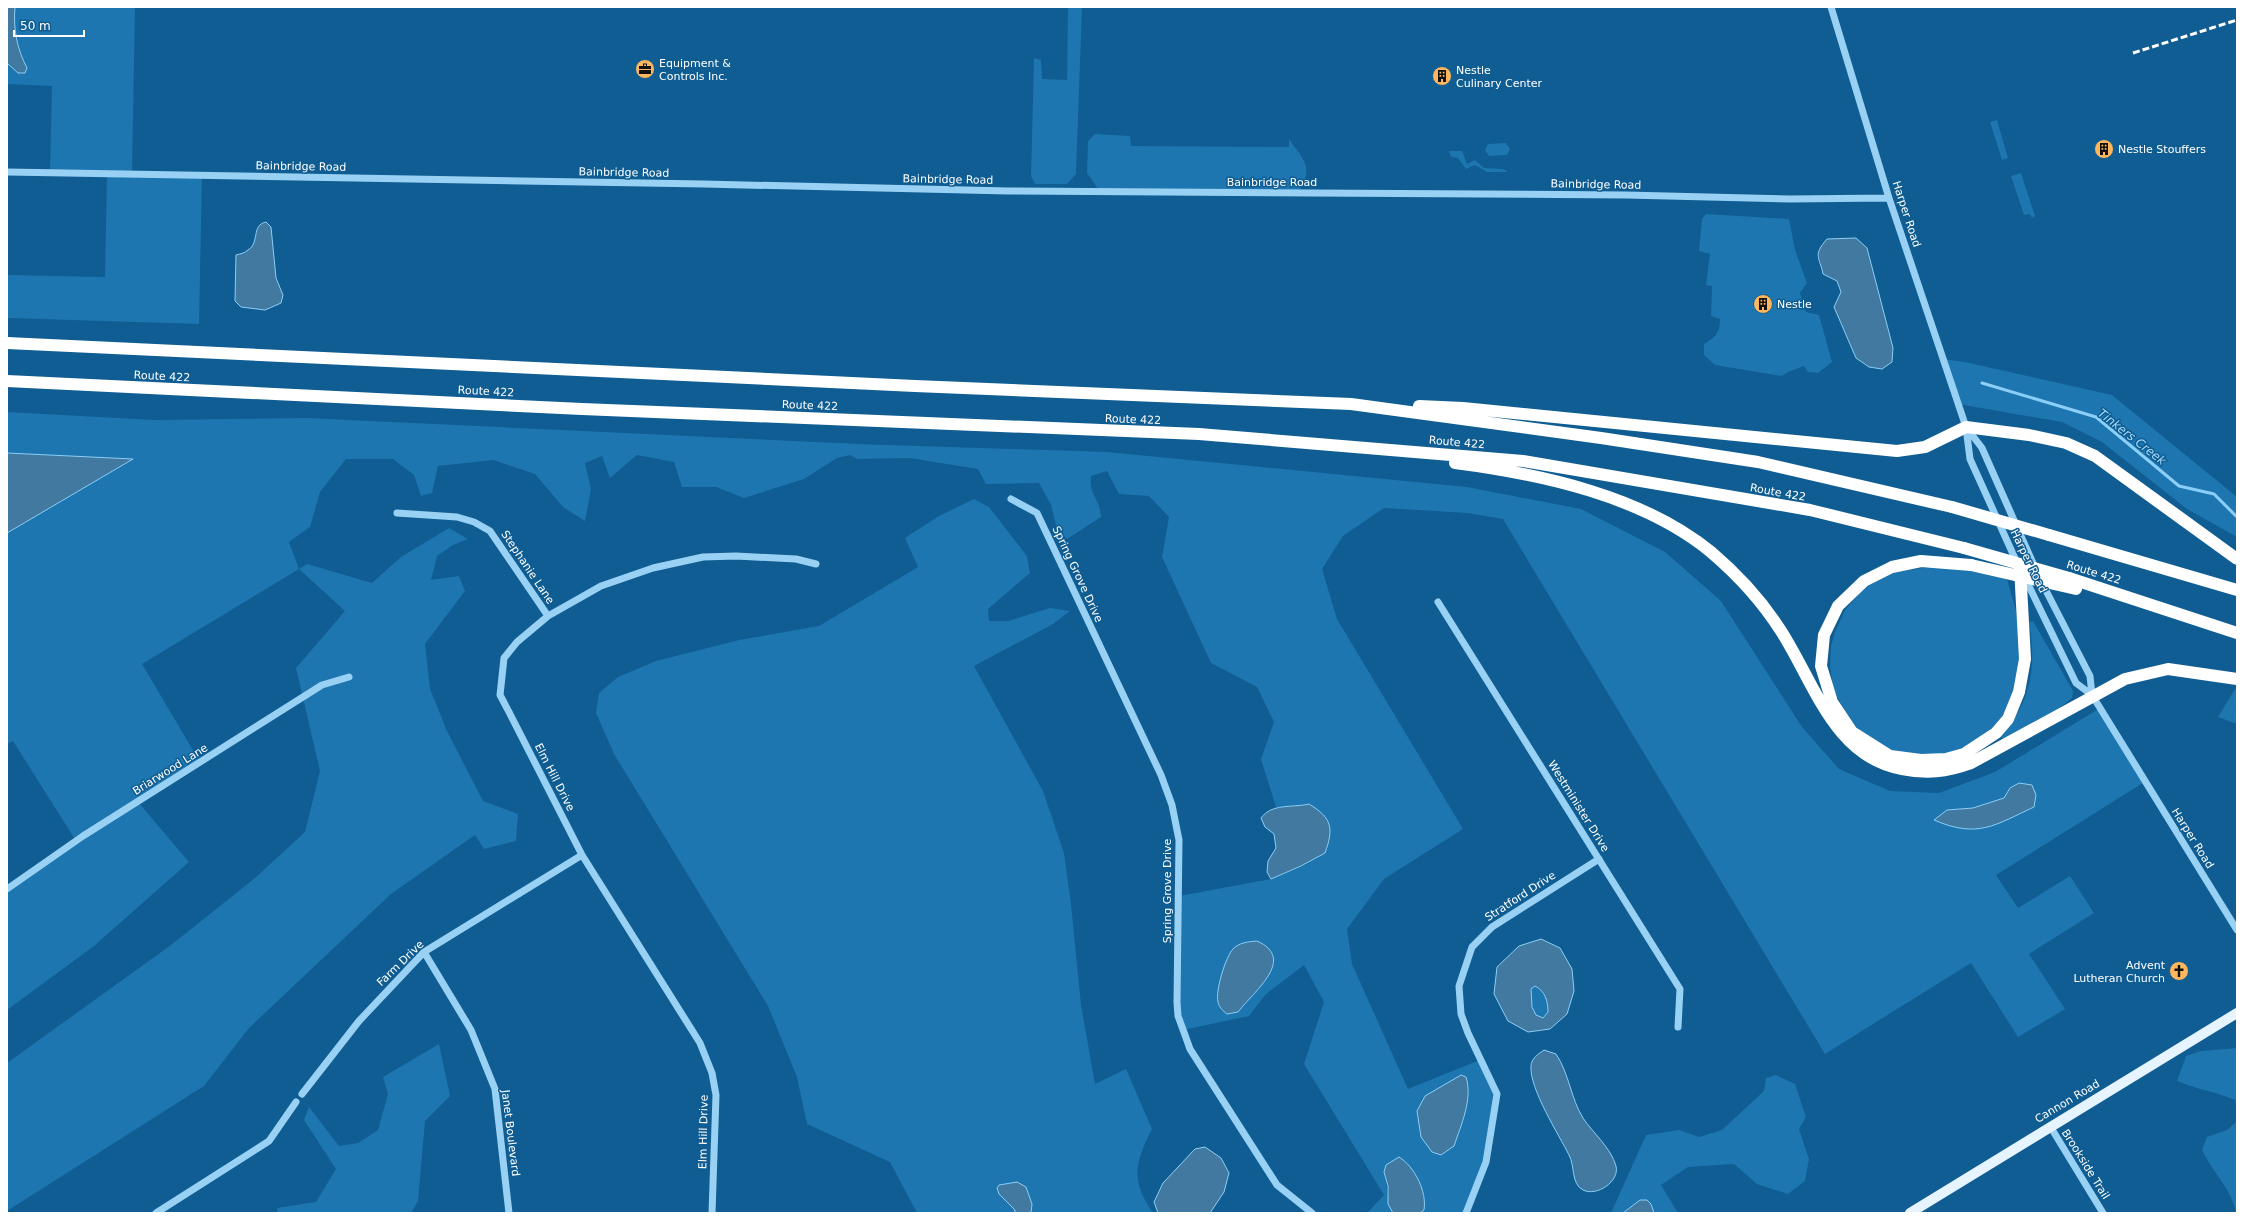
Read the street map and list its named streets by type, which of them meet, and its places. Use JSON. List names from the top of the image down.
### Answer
{
  "streets": {
    "highway": ["Route 422"],
    "main road": ["Cannon Road"],
    "street": [
      "Bainbridge Road",
      "Harper Road",
      "Stephanie Lane",
      "Spring Grove Drive",
      "Briarwood Lane",
      "Elm Hill Drive",
      "Westminister Drive",
      "Stratford Drive",
      "Farm Drive",
      "Janet Boulevard",
      "Brookside Trail"
    ]
  },
  "crossings": [
    ["Bainbridge Road", "Harper Road"],
    ["Stephanie Lane", "Elm Hill Drive"],
    ["Elm Hill Drive", "Farm Drive"],
    ["Westminister Drive", "Stratford Drive"],
    ["Farm Drive", "Janet Boulevard"],
    ["Cannon Road", "Brookside Trail"]
  ],
  "water": ["Tinkers Creek"],
  "places": {
    "office": ["Equipment & Controls Inc."],
    "building": ["Nestle Culinary Center", "Nestle Stouffers", "Nestle"],
    "church": ["Advent Lutheran Church"]
  },
  "scale_bar": "50 m"
}
